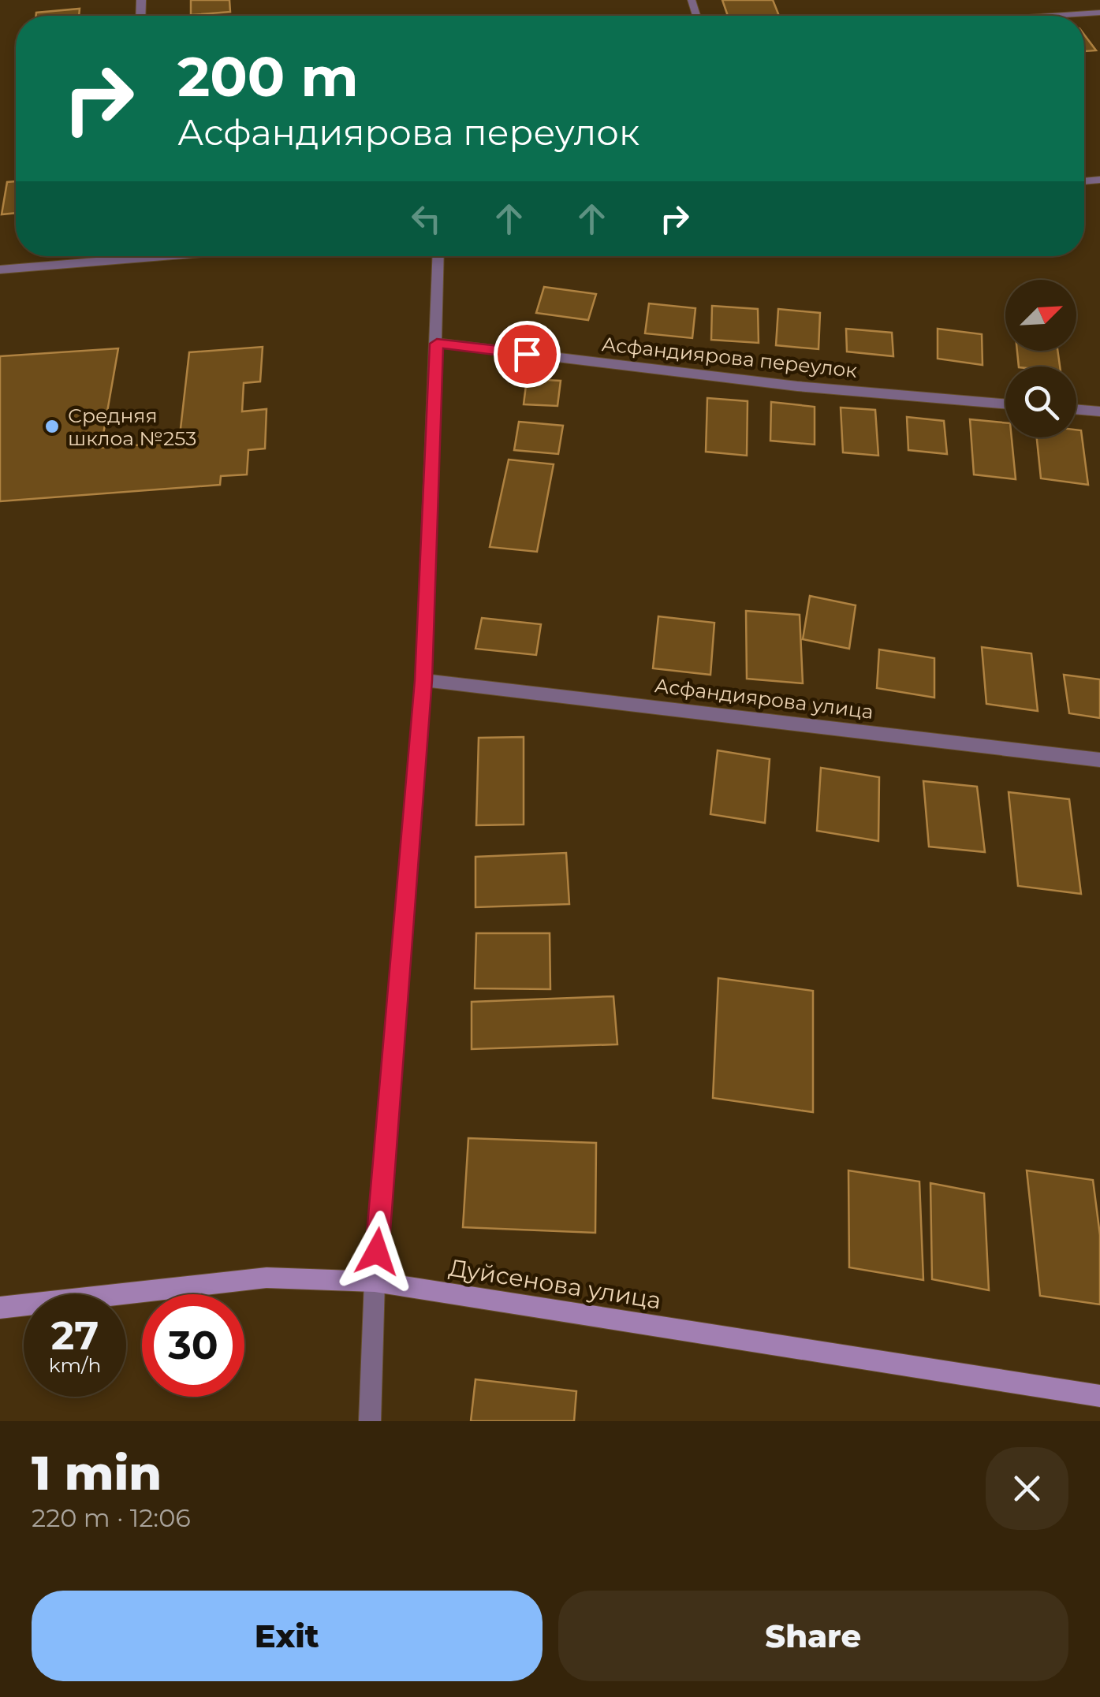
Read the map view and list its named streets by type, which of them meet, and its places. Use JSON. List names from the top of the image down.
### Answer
{
  "streets": {
    "street": ["Асфандиярова переулок", "Асфандиярова улица", "Дуйсенова улица"]
  },
  "places": ["Средняя шклоа №253"],
  "north": "top right",
  "page": {
    "turn": ["200 m", "Асфандиярова переулок"],
    "speed": "27 km/h",
    "limit": "30",
    "heading": ["1 min", "220 m · 12:06"],
    "buttons": ["Exit", "Share"]
  }
}
